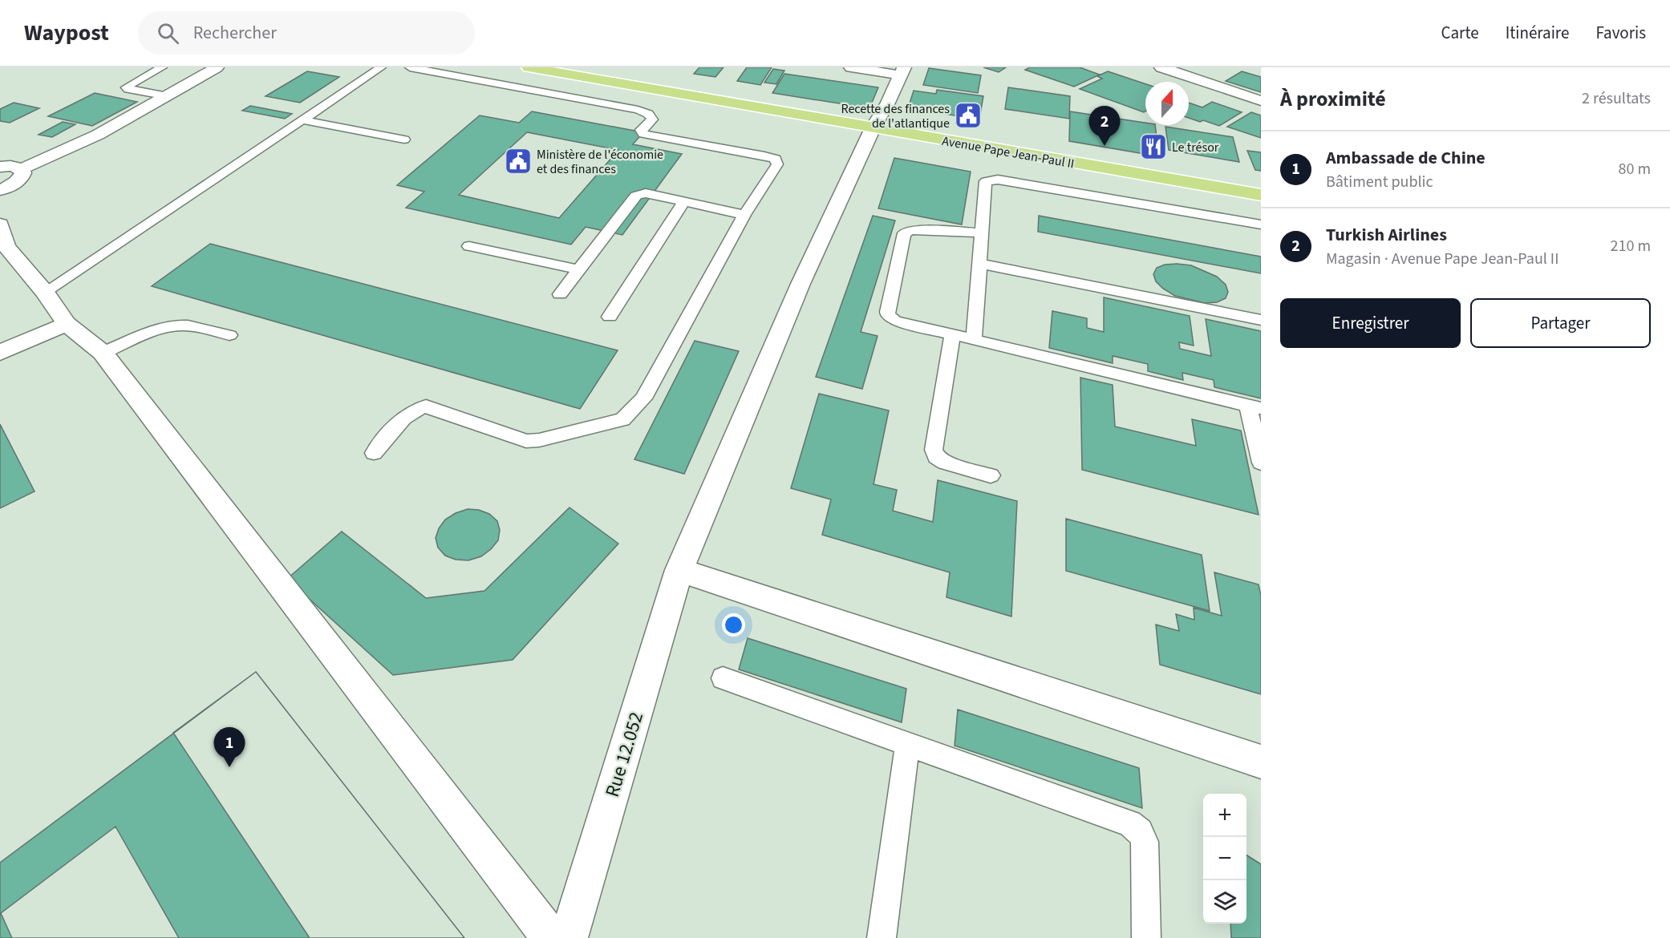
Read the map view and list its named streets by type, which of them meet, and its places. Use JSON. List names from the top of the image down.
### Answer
{
  "streets": {
    "main road": ["Avenue Pape Jean-Paul II"],
    "street": ["Rue 12.052"]
  },
  "crossings": [
    ["Avenue Pape Jean-Paul II", "Rue 12.052"]
  ],
  "places": {
    "public building": ["Recette des finances de l'atlantique", "Ministère de l'économie et des finances"],
    "restaurant": ["Le trésor"]
  },
  "north": "top",
  "page": {
    "header": "Waypost",
    "search": "Rechercher",
    "nav": ["Carte", "Itinéraire", "Favoris"],
    "heading": ["À proximité", "2 résultats"],
    "pins": ["2", "1"],
    "list": [
      {
        "mark": "1",
        "name": "Ambassade de Chine",
        "note": "Bâtiment public",
        "value": "80 m"
      },
      {
        "mark": "2",
        "name": "Turkish Airlines",
        "note": "Magasin · Avenue Pape Jean-Paul II",
        "value": "210 m"
      }
    ],
    "buttons": ["Enregistrer", "Partager"],
    "map_buttons": ["+", "−"]
  }
}
